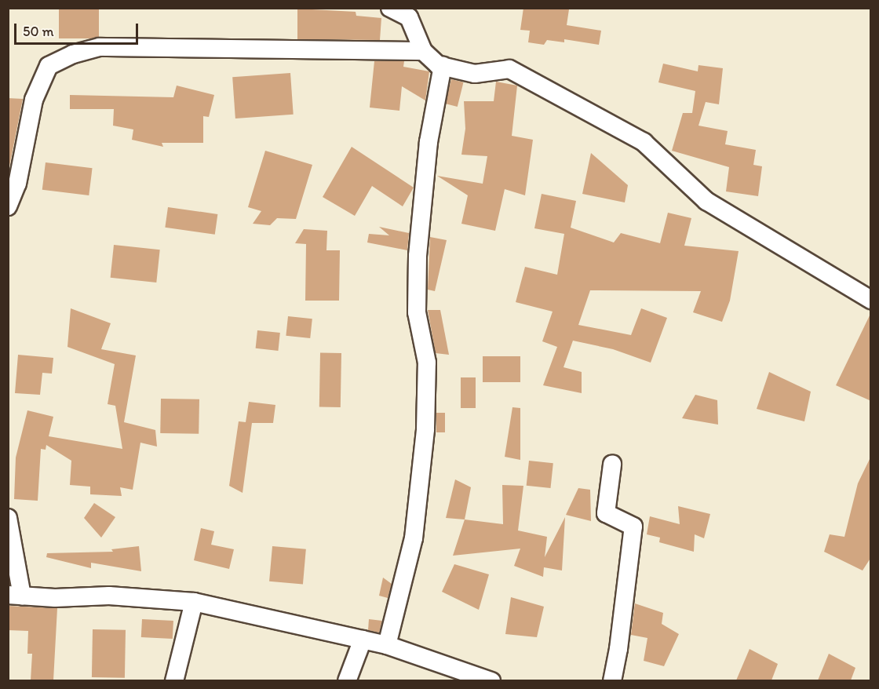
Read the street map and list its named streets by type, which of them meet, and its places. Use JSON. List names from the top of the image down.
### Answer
{
  "scale_bar": "50 m"
}
